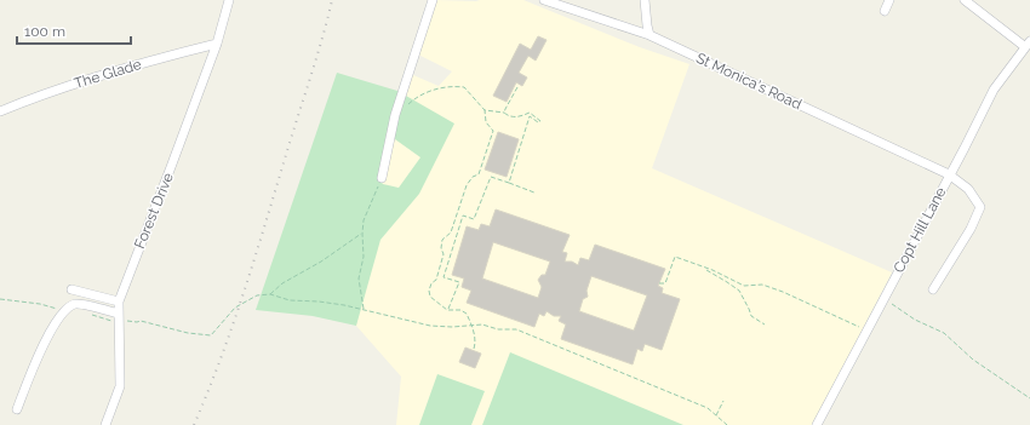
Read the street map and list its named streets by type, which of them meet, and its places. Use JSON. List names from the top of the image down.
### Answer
{
  "streets": {
    "street": [
      "The Glade",
      "St Monica's Road",
      "Forest Drive",
      "Copt Hill Lane"
    ]
  },
  "crossings": [
    ["The Glade", "Forest Drive"],
    ["St Monica's Road", "Copt Hill Lane"]
  ],
  "scale_bar": "100 m"
}
